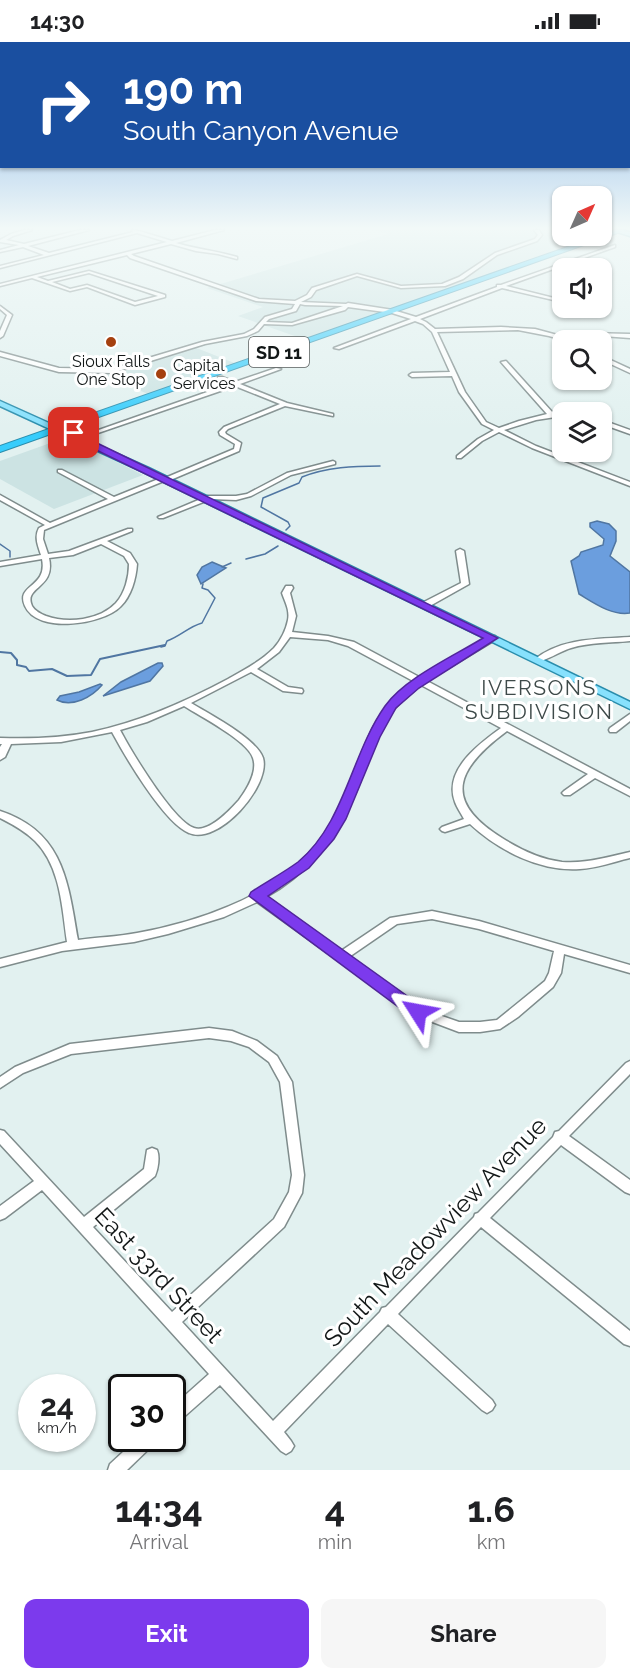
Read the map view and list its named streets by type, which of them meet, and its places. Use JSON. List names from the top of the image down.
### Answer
{
  "streets": {
    "highway": ["SD 11"],
    "street": ["South Meadowview Avenue", "East 33rd Street"]
  },
  "crossings": [
    ["South Meadowview Avenue", "East 33rd Street"]
  ],
  "districts": ["IVERSONS SUBDIVISION"],
  "places": ["Sioux Falls One Stop", "Capital Services"],
  "north": "top right",
  "page": {
    "status": "14:30",
    "turn": ["190 m", "South Canyon Avenue"],
    "speed": "24 km/h",
    "limit": "30",
    "eta": [
      "14:34",
      "Arrival",
      "4",
      "min",
      "1.6",
      "km"
    ],
    "buttons": ["Exit", "Share"]
  }
}
